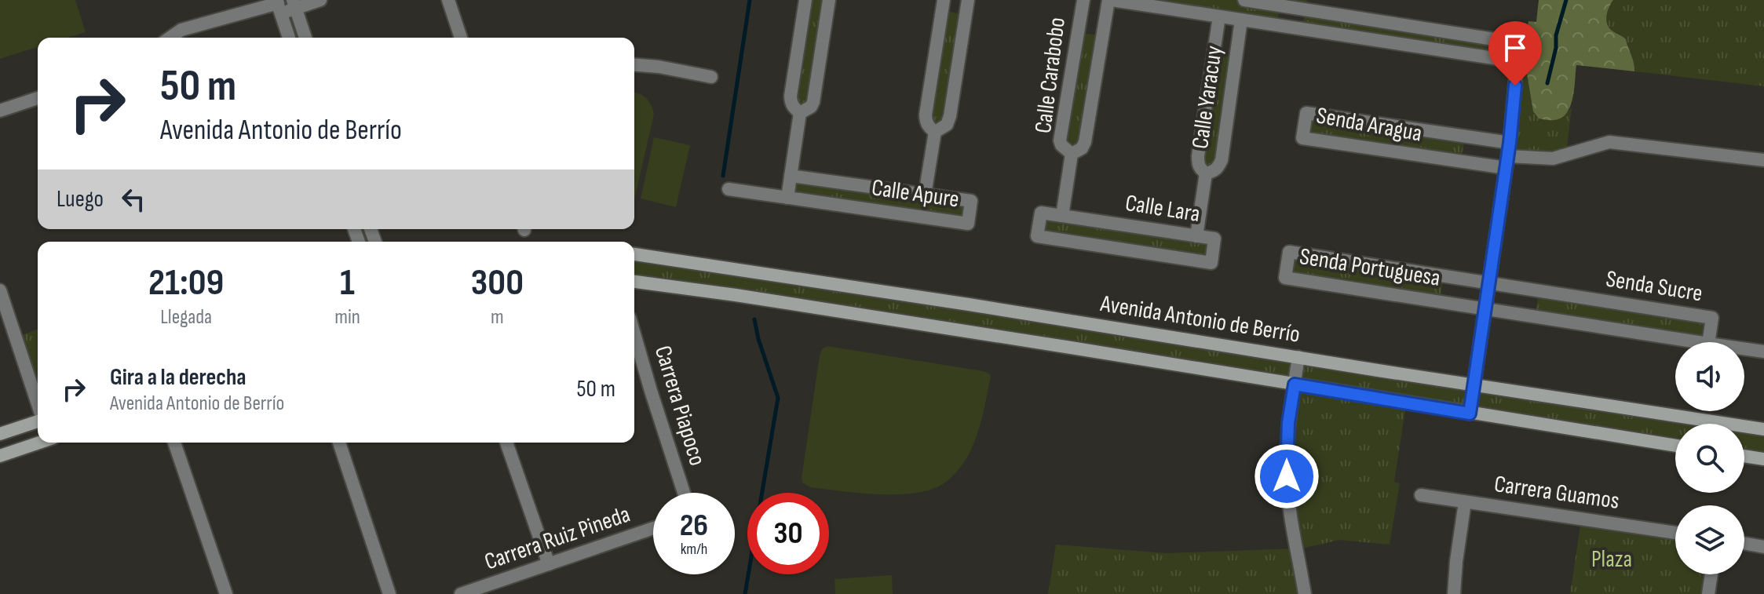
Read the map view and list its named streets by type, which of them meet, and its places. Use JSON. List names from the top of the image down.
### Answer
{
  "streets": {
    "street": [
      "Calle Carabobo",
      "Calle Yaracuy",
      "Senda Aragua",
      "Calle Apure",
      "Calle Lara",
      "Senda Portuguesa",
      "Senda Sucre",
      "Avenida Antonio de Berrío",
      "Carrera Piapoco",
      "Carrera Guamos",
      "Carrera Ruiz Pineda"
    ]
  },
  "crossings": [
    ["Calle Carabobo", "Calle Lara"],
    ["Calle Yaracuy", "Calle Lara"],
    ["Senda Portuguesa", "Senda Sucre"]
  ],
  "parks": ["Plaza"],
  "page": {
    "turn": ["50 m", "Avenida Antonio de Berrío"],
    "then": "Luego",
    "eta": [
      "21:09",
      "Llegada",
      "1",
      "min",
      "300",
      "m"
    ],
    "list": [
      {
        "name": "Gira a la derecha",
        "note": "Avenida Antonio de Berrío",
        "value": "50 m"
      }
    ],
    "speed": "26 km/h",
    "limit": "30"
  }
}
